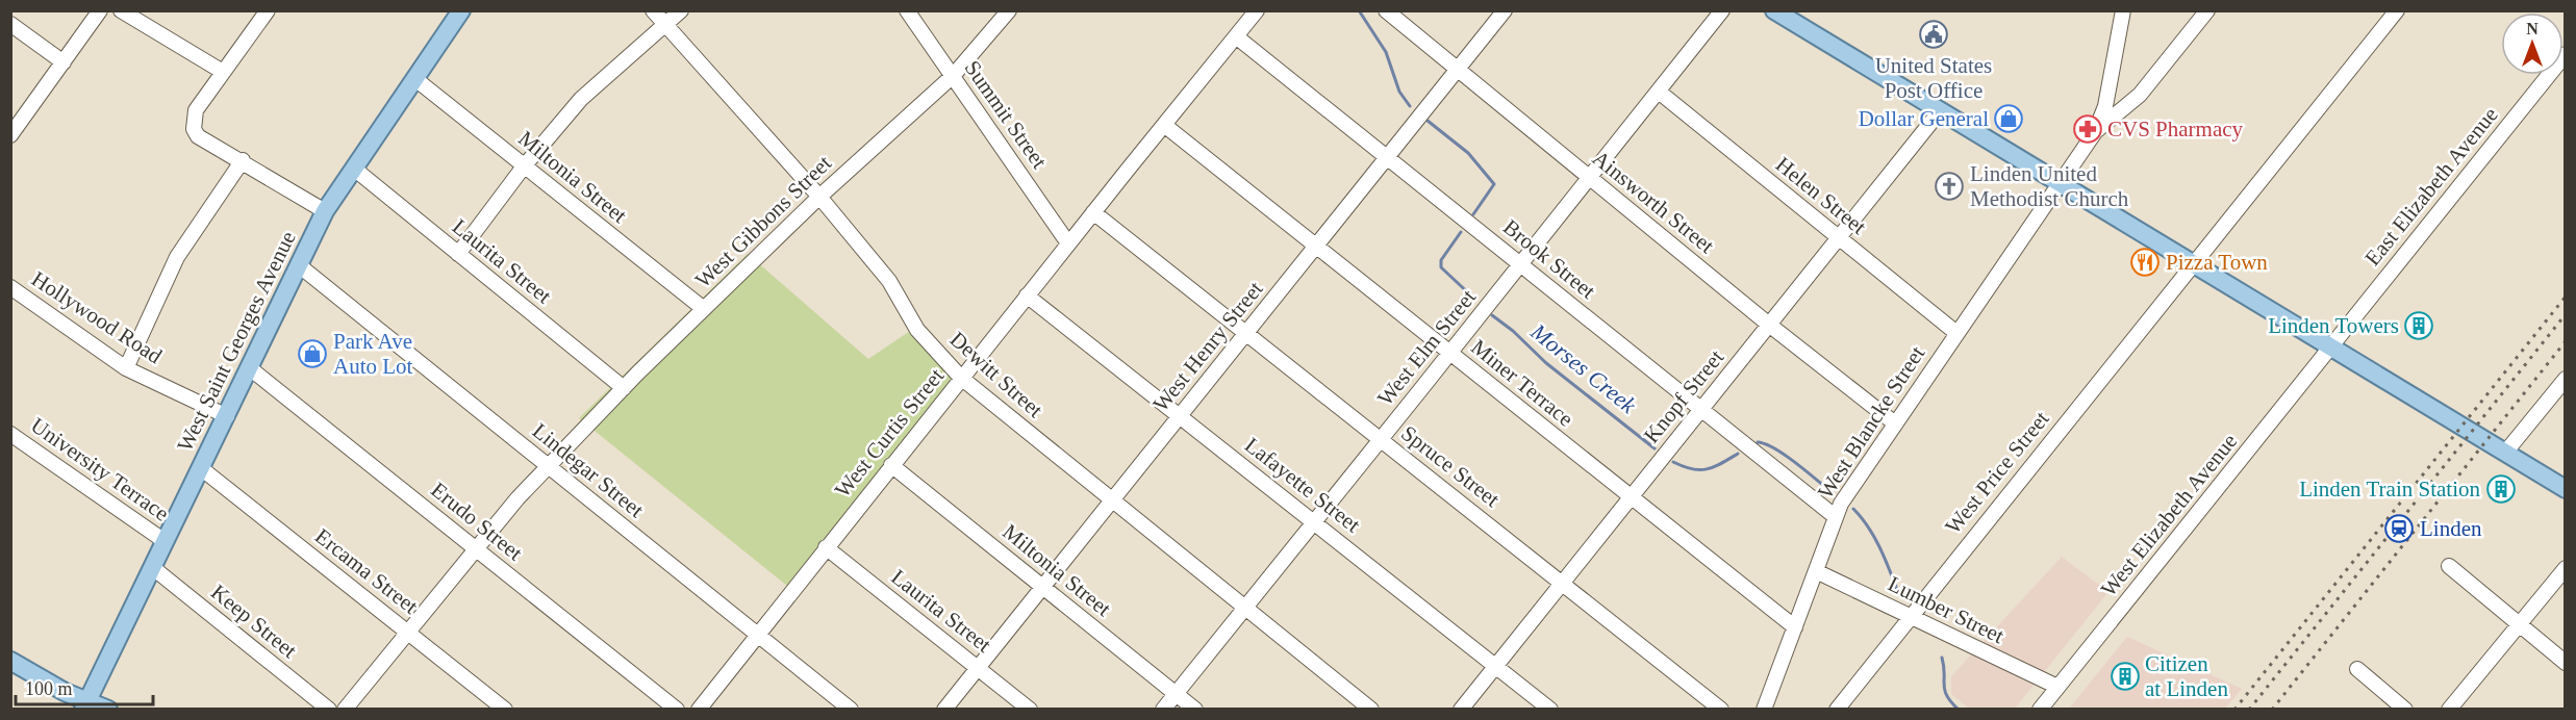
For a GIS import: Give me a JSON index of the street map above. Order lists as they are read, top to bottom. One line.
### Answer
{"streets":{"main road":["West Saint Georges Avenue"],"street":["Summit Street","Miltonia Street","East Elizabeth Avenue","Helen Street","Ainsworth Street","West Gibbons Street","Brook Street","Laurita Street","Hollywood Road","West Henry Street","West Elm Street","Dewitt Street","Miner Terrace","Knopf Street","West Blancke Street","West Curtis Street","Spruce Street","University Terrace","Lindegar Street","West Price Street","Lafayette Street","West Elizabeth Avenue","Erudo Street","Ercama Street","Lumber Street","Keep Street"]},"crossings":[["Summit Street","West Gibbons Street"],["Summit Street","West Curtis Street"],["Miltonia Street","West Gibbons Street"],["Miltonia Street","West Saint Georges Avenue"],["Miltonia Street","West Henry Street"],["Miltonia Street","West Elm Street"],["Miltonia Street","West Curtis Street"],["East Elizabeth Avenue","West Elizabeth Avenue"],["Helen Street","West Elm Street"],["Helen Street","Knopf Street"],["Helen Street","West Blancke Street"],["Ainsworth Street","West Henry Street"],["Ainsworth Street","West Elm Street"],["Ainsworth Street","Knopf Street"],["Ainsworth Street","West Blancke Street"],["West Gibbons Street","Laurita Street"],["West Gibbons Street","Dewitt Street"],["West Gibbons Street","Lindegar Street"],["West Gibbons Street","Erudo Street"],["West Gibbons Street","Ercama Street"],["Brook Street","West Henry Street"],["Brook Street","West Elm Street"],["Brook Street","Knopf Street"],["Brook Street","West Blancke Street"],["Brook Street","West Curtis Street"],["Laurita Street","West Saint Georges Avenue"],["Laurita Street","West Henry Street"],["Laurita Street","West Curtis Street"],["Hollywood Road","West Saint Georges Avenue"],["West Saint Georges Avenue","University Terrace"],["West Saint Georges Avenue","Lindegar Street"],["West Saint Georges Avenue","Erudo Street"],["West Saint Georges Avenue","Ercama Street"],["West Saint Georges Avenue","Keep Street"],["West Henry Street","Dewitt Street"],["West Henry Street","Miner Terrace"],["West Henry Street","Spruce Street"],["West Henry Street","Lafayette Street"],["West Elm Street","Dewitt Street"],["West Elm Street","Miner Terrace"],["West Elm Street","Spruce Street"],["West Elm Street","Lafayette Street"],["Dewitt Street","West Curtis Street"],["Miner Terrace","Knopf Street"],["Miner Terrace","West Blancke Street"],["Miner Terrace","West Curtis Street"],["Knopf Street","Spruce Street"],["Knopf Street","Lafayette Street"],["West Blancke Street","Lumber Street"],["West Curtis Street","Spruce Street"],["West Curtis Street","Lindegar Street"],["West Curtis Street","Lafayette Street"],["West Price Street","Lumber Street"],["West Elizabeth Avenue","Lumber Street"]],"water":["Morses Creek"],"places":{"public building":["United States Post Office"],"shop":["Dollar General","Park Ave Auto Lot"],"pharmacy":["CVS Pharmacy"],"church":["Linden United Methodist Church"],"restaurant":["Pizza Town"],"building":["Linden Towers","Linden Train Station","Citizen at Linden"],"station":["Linden"]},"scale_bar":"100 m","north":"top"}
